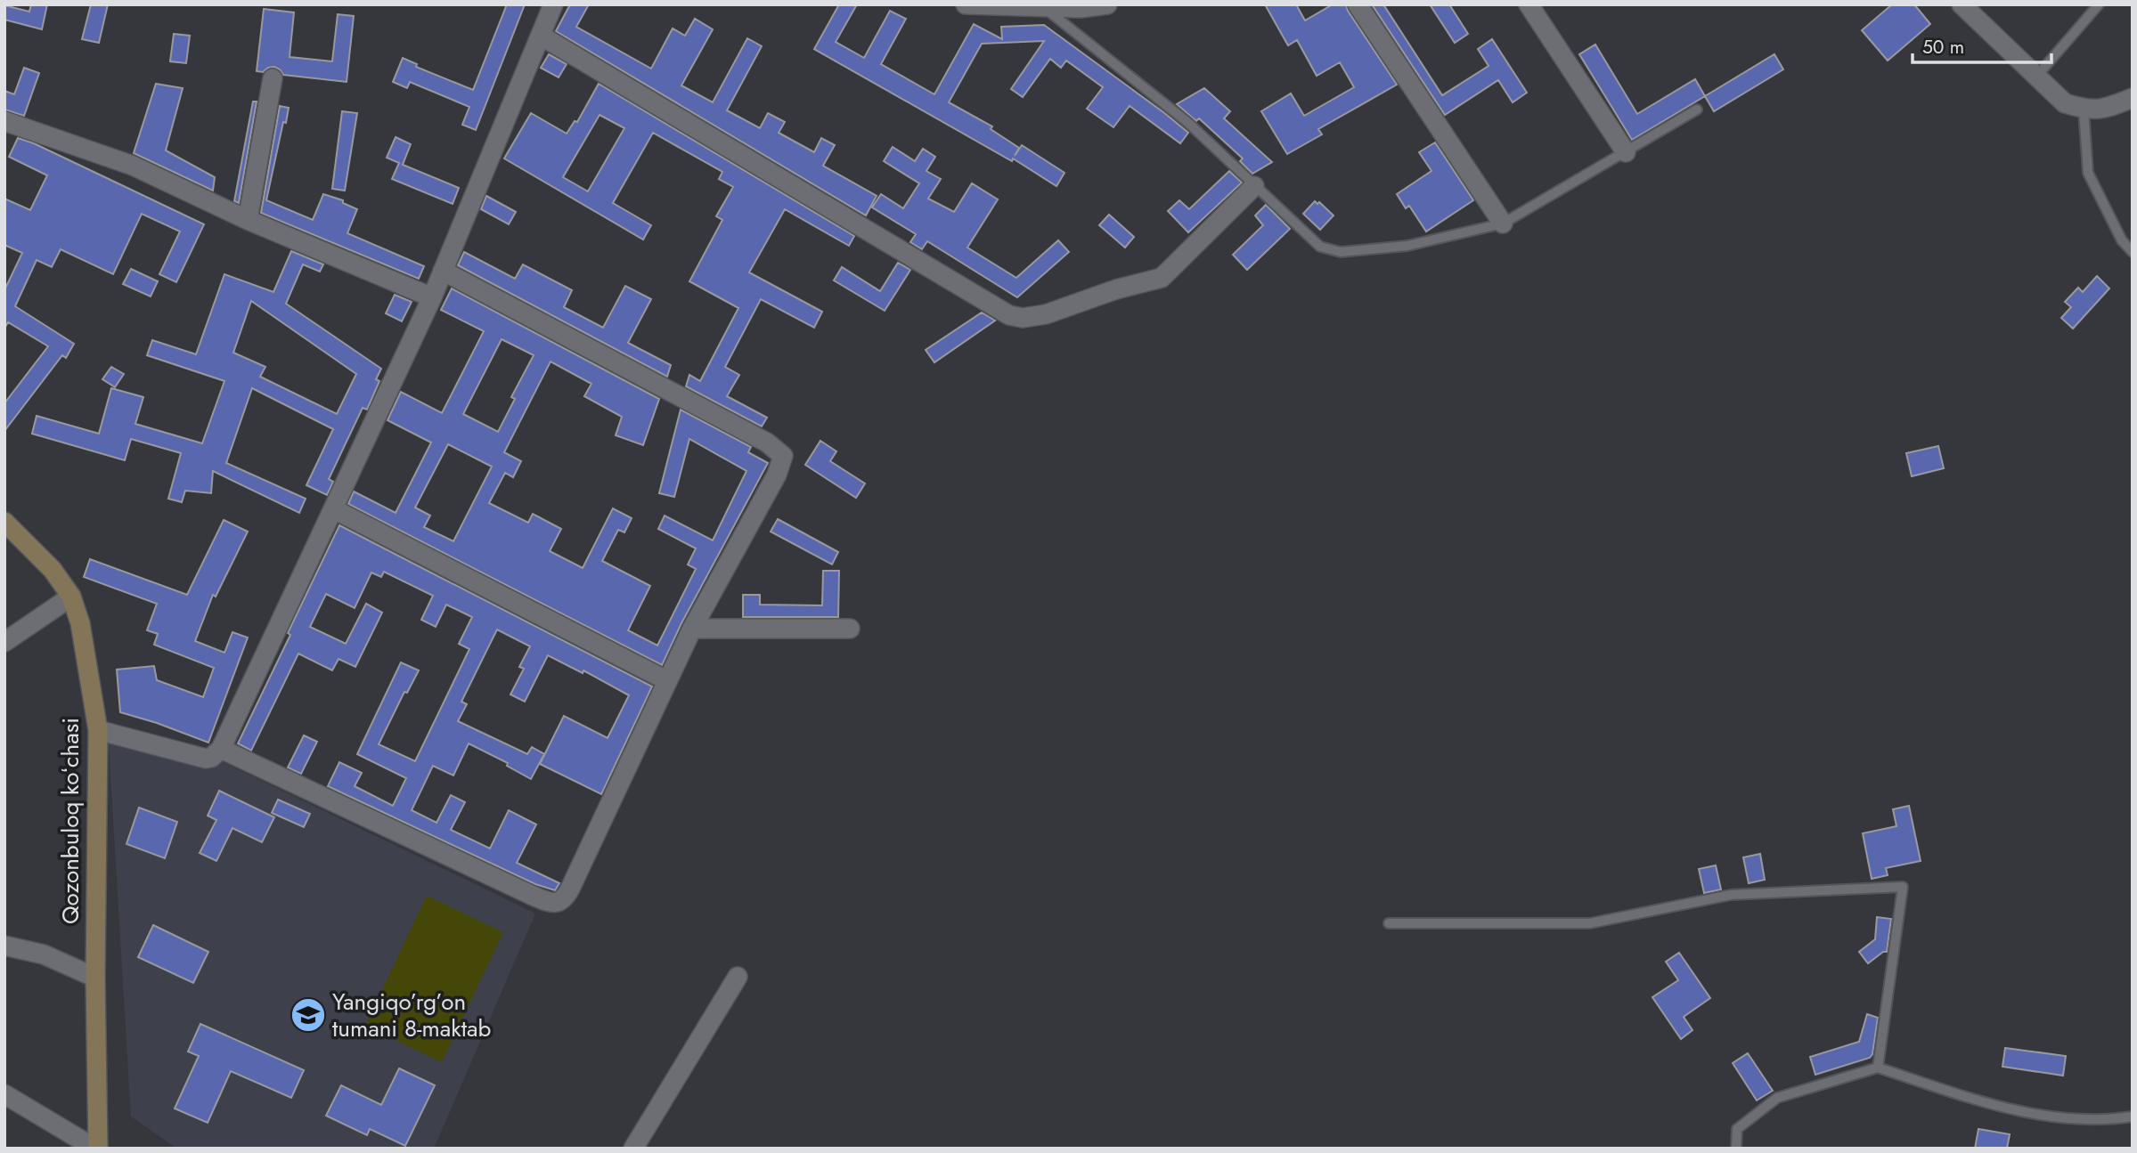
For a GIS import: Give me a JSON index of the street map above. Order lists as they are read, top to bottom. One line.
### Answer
{"streets":{"main road":["Qozonbuloq koʻchasi"]},"places":{"school or university":["Yangiqo’rg’on tumani 8-maktab"]},"scale_bar":"50 m"}
